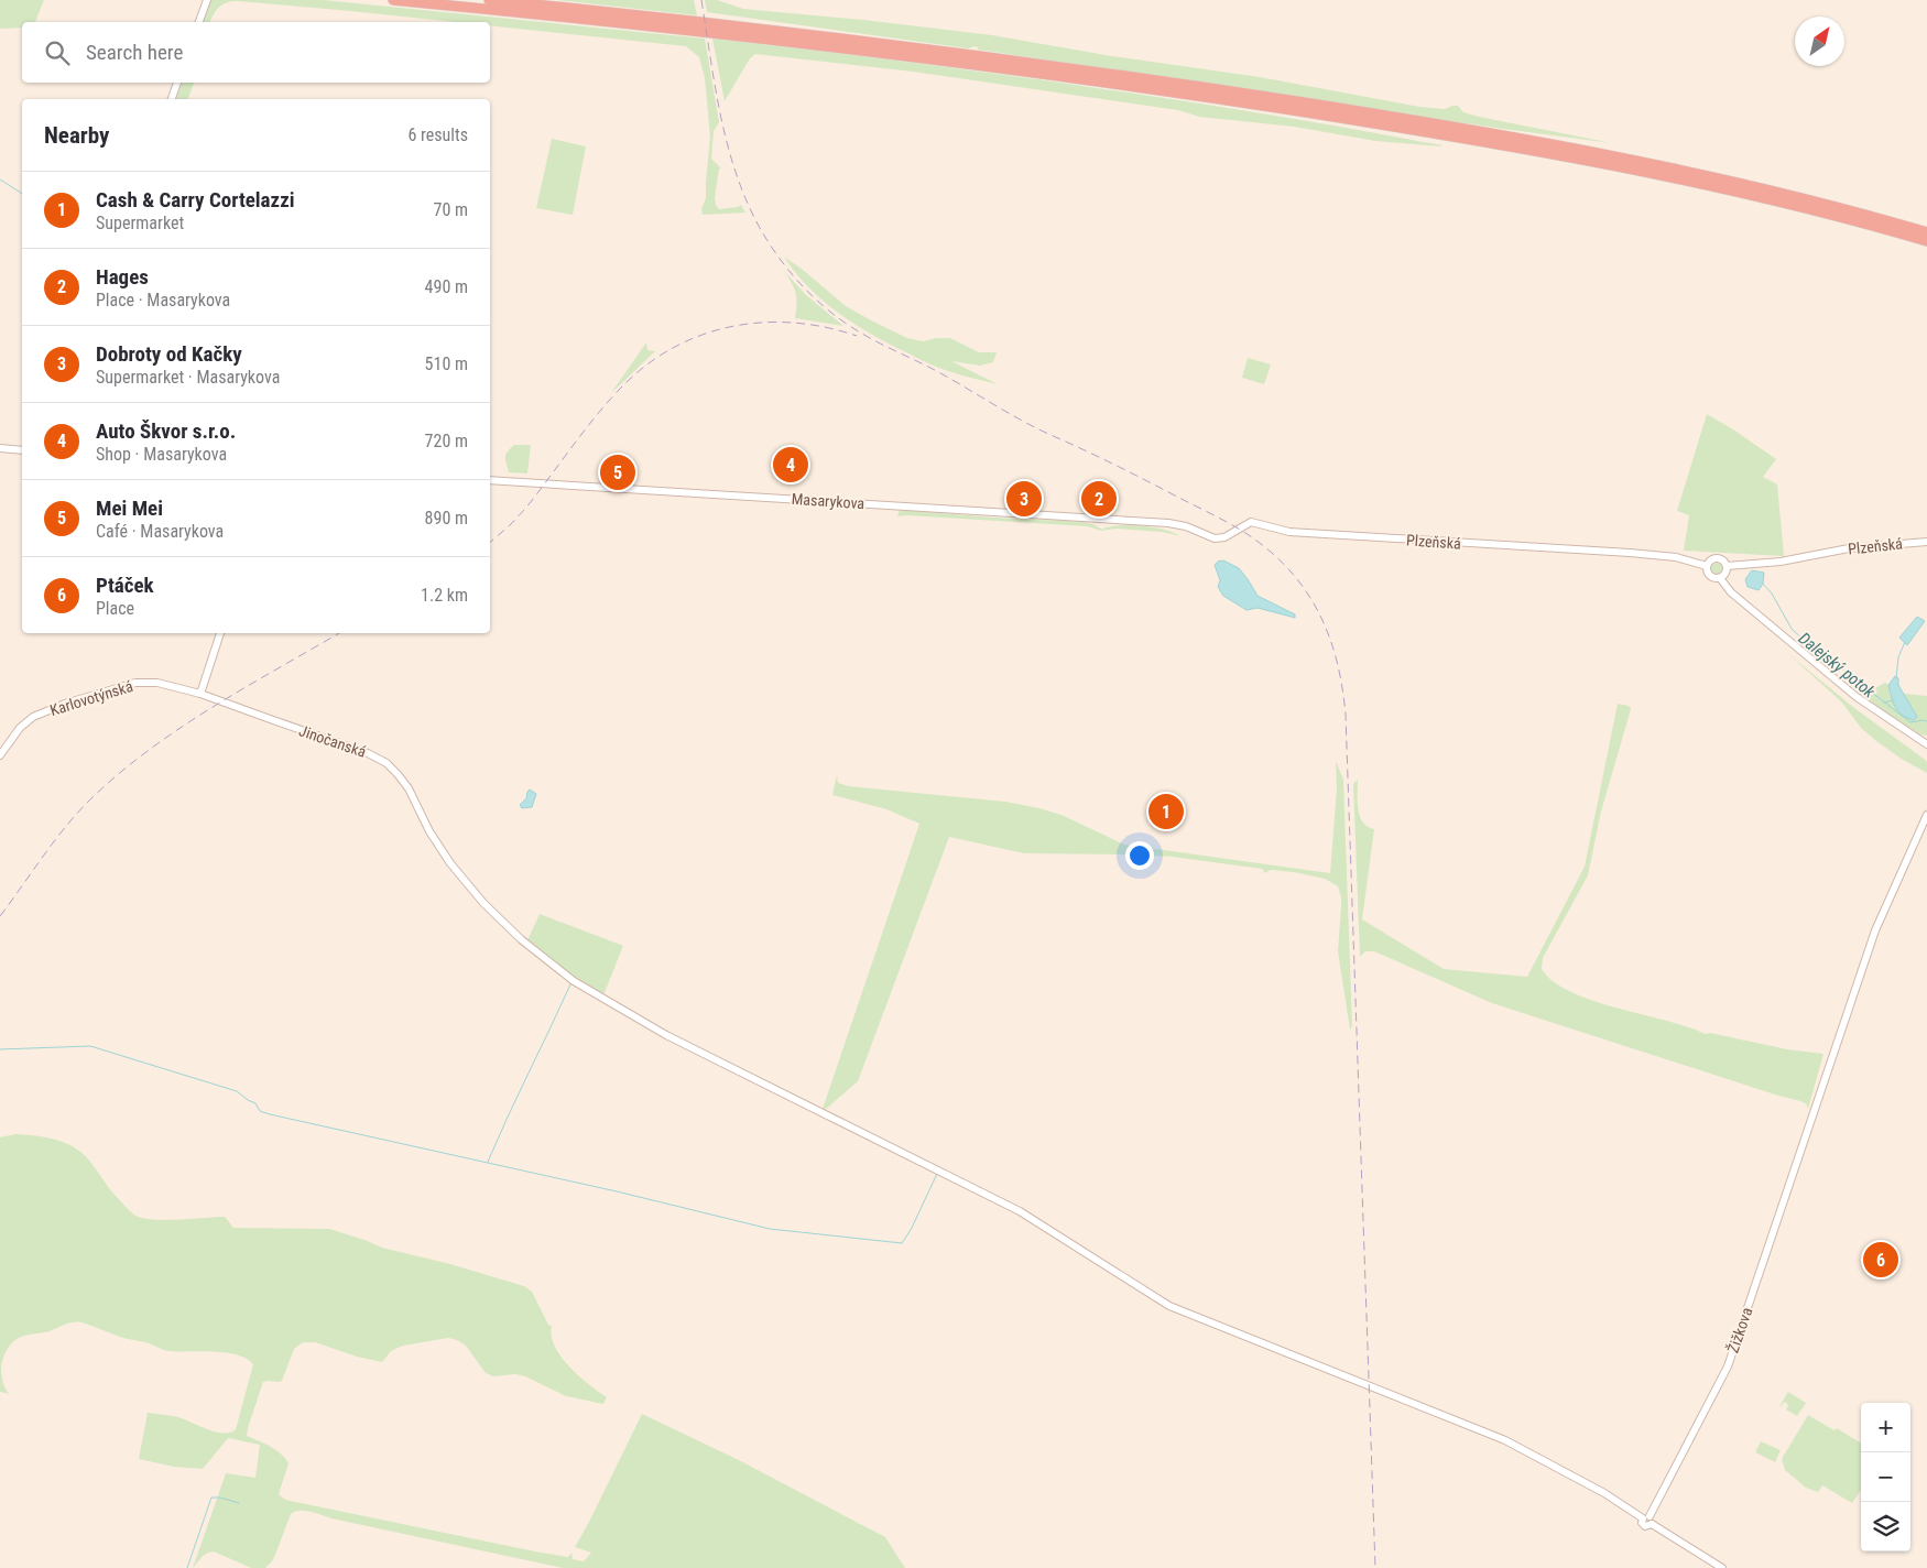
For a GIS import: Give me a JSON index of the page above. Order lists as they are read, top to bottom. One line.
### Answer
{"streets":{"street":["Masarykova","Plzeňská","Karlovotýnská","Jinočanská","Žižkova"]},"crossings":[["Masarykova","Plzeňská"],["Karlovotýnská","Jinočanská"],["Jinočanská","Žižkova"]],"water":["Dalejský potok"],"north":"top right","page":{"search":"Search here","heading":["Nearby","6 results"],"list":[{"mark":"1","name":"Cash & Carry Cortelazzi","note":"Supermarket","value":"70 m"},{"mark":"2","name":"Hages","note":"Place · Masarykova","value":"490 m"},{"mark":"3","name":"Dobroty od Kačky","note":"Supermarket · Masarykova","value":"510 m"},{"mark":"4","name":"Auto Škvor s.r.o.","note":"Shop · Masarykova","value":"720 m"},{"mark":"5","name":"Mei Mei","note":"Café · Masarykova","value":"890 m"},{"mark":"6","name":"Ptáček","note":"Place","value":"1.2 km"}],"pins":["4","5","2","3","1","6"],"map_buttons":["+","−"]}}
